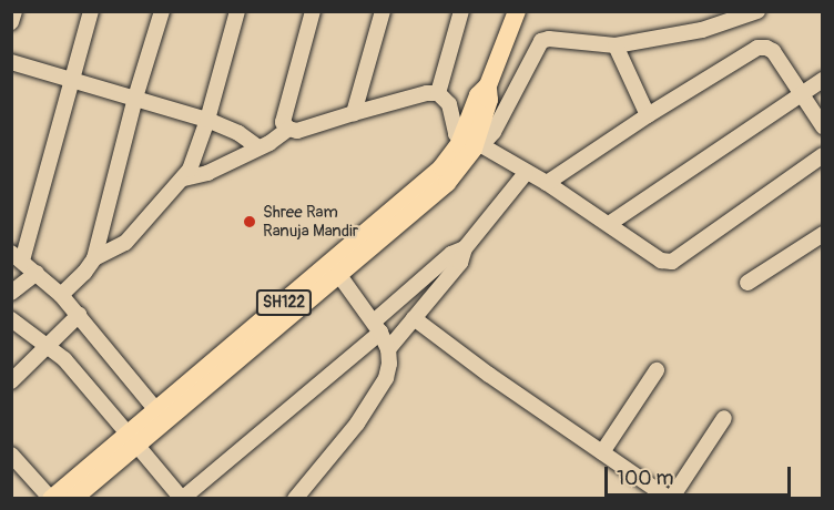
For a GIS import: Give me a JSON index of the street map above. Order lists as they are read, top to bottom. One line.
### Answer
{"streets":{"main road":["SH122"]},"places":["Shree Ram Ranuja Mandir"],"scale_bar":"100 m"}
